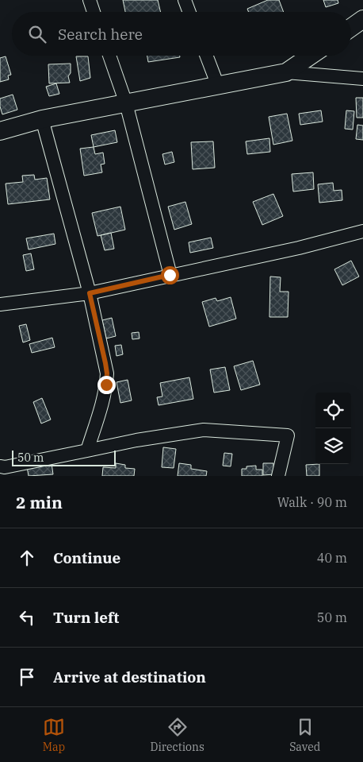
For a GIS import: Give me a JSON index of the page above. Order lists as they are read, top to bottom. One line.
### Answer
{"scale_bar":"50 m","page":{"search":"Search here","scale":"50 m","heading":["2 min","Walk · 90 m"],"list":[["Continue","40 m"],["Turn left","50 m"],"Arrive at destination"],"nav":["Map","Directions","Saved"]}}
